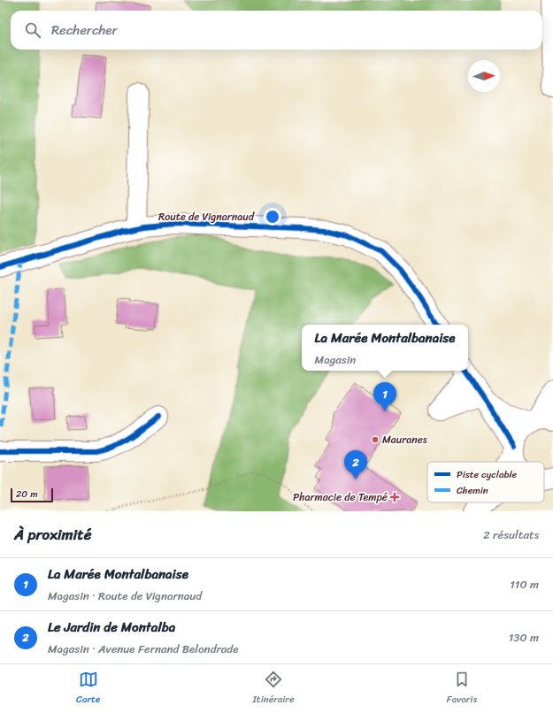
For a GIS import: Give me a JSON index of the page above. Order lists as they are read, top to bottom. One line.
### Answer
{"streets":{"street":["Route de Vignarnaud"]},"places":{"other":["Mauranes"],"health":["Pharmacie de Tempé"]},"legend":["Piste cyclable","Chemin"],"scale_bar":"20 m","north":"right","page":{"search":"Rechercher","popup":["La Marée Montalbanaise","Magasin"],"pins":["1","2"],"scale":"20 m","heading":["À proximité","2 résultats"],"list":[{"mark":"1","name":"La Marée Montalbanaise","note":"Magasin · Route de Vignarnaud","value":"110 m"},{"mark":"2","name":"Le Jardin de Montalba","note":"Magasin · Avenue Fernand Belondrade","value":"130 m"}],"nav":["Carte","Itinéraire","Favoris"]}}
